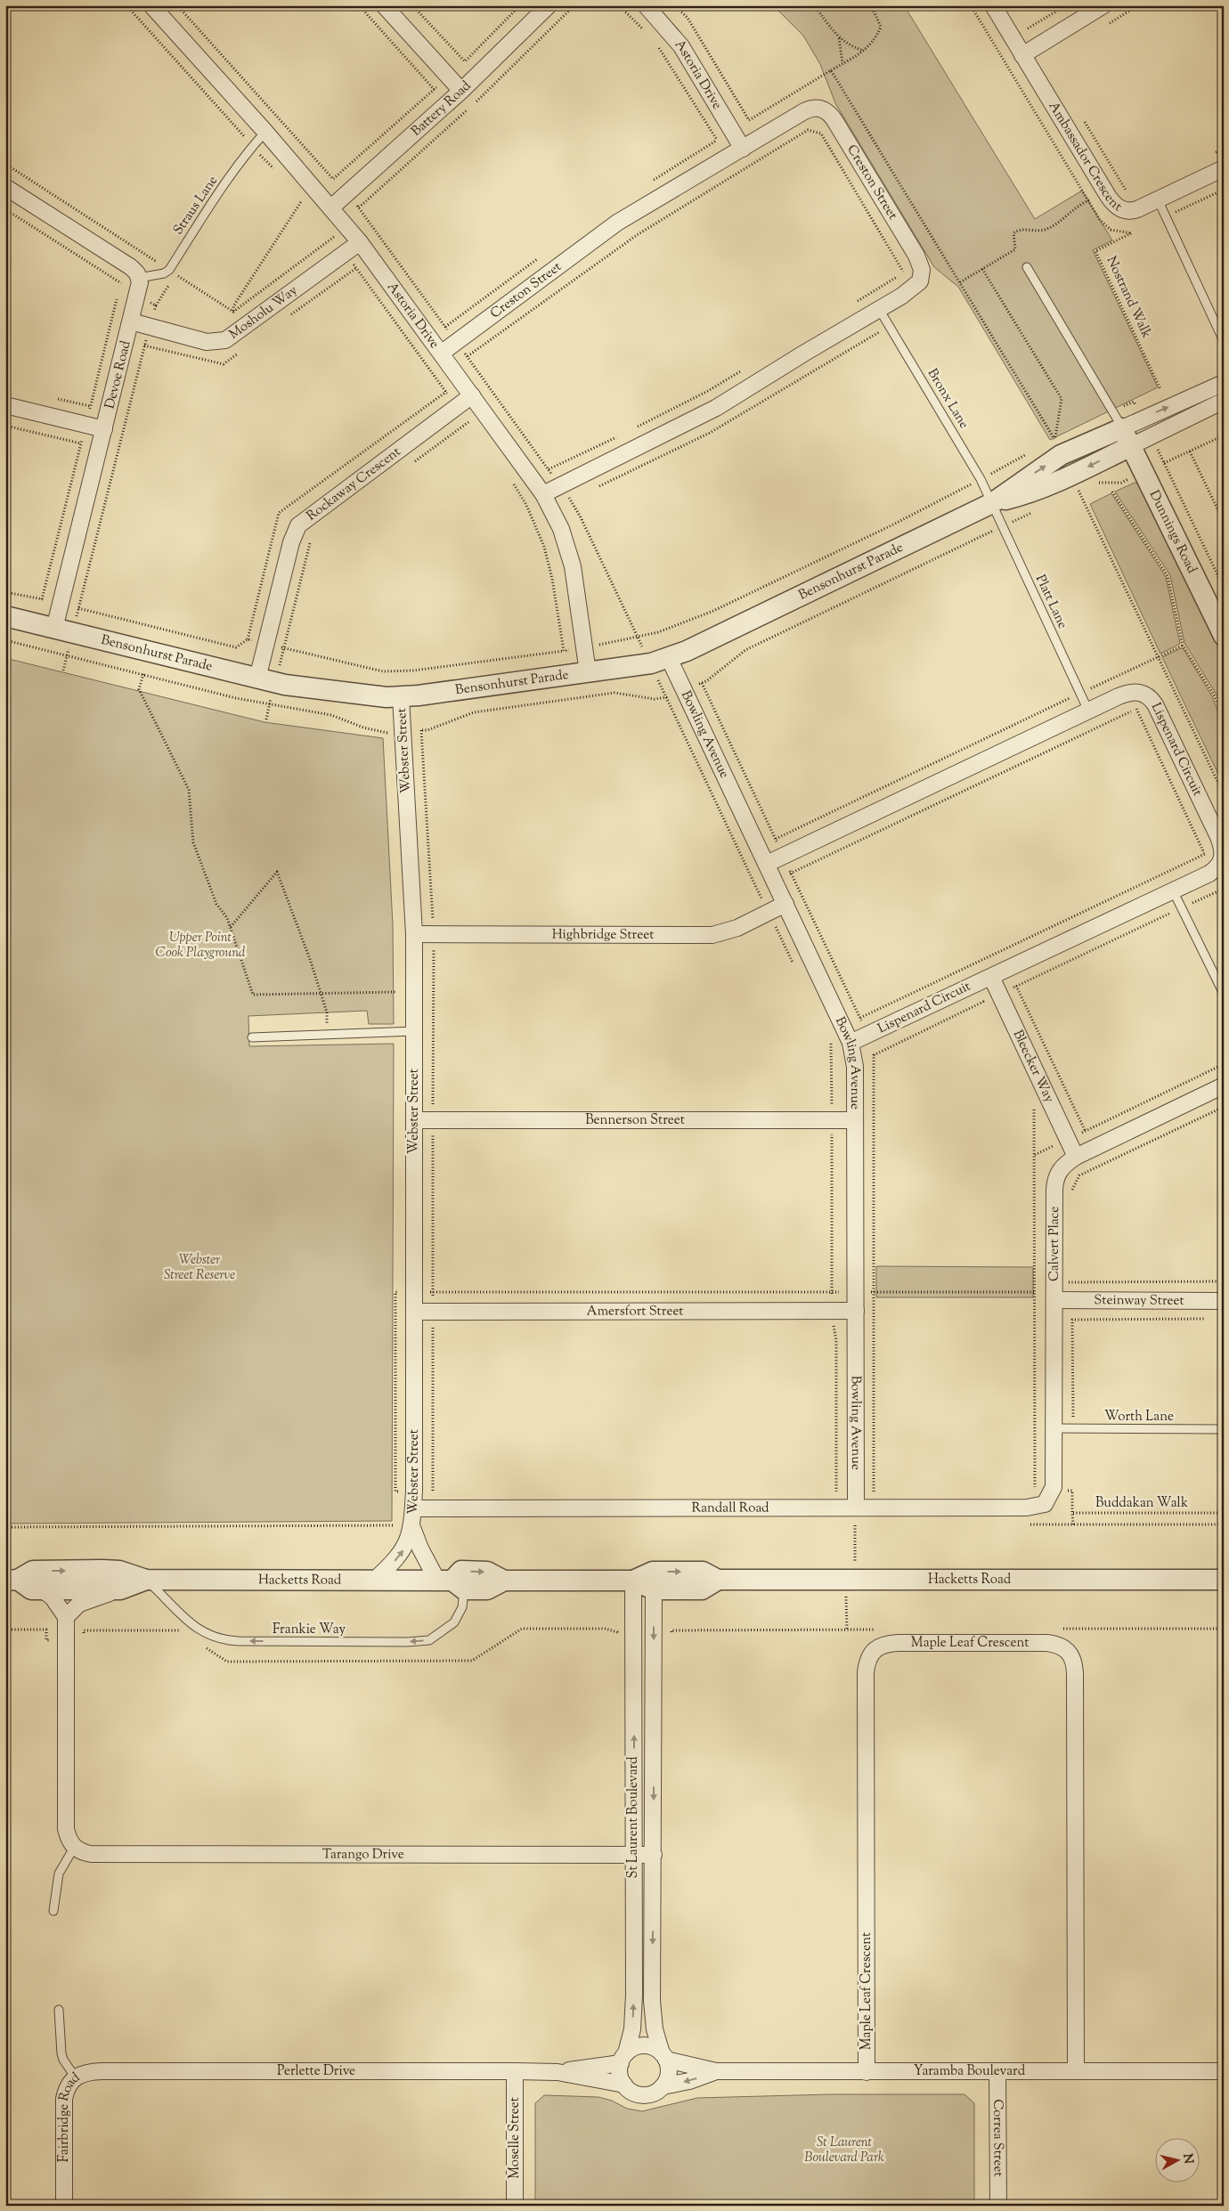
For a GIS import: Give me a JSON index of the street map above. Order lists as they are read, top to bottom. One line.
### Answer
{"streets":{"street":["Astoria Drive","Battery Road","Ambassador Crescent","Creston Street","Mosholu Way","Devoe Road","Rockaway Crescent","Dunnings Road","Bensonhurst Parade","Bowling Avenue","Lispenard Circuit","Webster Street","Highbridge Street","Bleecker Way","Bennerson Street","Calvert Place","Steinway Street","Amersfort Street","Randall Road","Hacketts Road","Maple Leaf Crescent","St Laurent Boulevard","Tarango Drive","Perlette Drive","Yaramba Boulevard","Fairbridge Road","Moselle Street","Correa Street"],"lane":["Straus Lane","Bronx Lane","Platt Lane","Worth Lane","Frankie Way"],"path":["Nostrand Walk","Buddakan Walk"]},"crossings":[["Astoria Drive","Battery Road"],["Astoria Drive","Creston Street"],["Astoria Drive","Straus Lane"],["Astoria Drive","Mosholu Way"],["Astoria Drive","Rockaway Crescent"],["Astoria Drive","Bensonhurst Parade"],["Mosholu Way","Devoe Road"],["Devoe Road","Bensonhurst Parade"],["Bronx Lane","Bensonhurst Parade"],["Bronx Lane","Platt Lane"],["Rockaway Crescent","Bensonhurst Parade"],["Dunnings Road","Bensonhurst Parade"],["Bensonhurst Parade","Platt Lane"],["Bensonhurst Parade","Bowling Avenue"],["Bensonhurst Parade","Webster Street"],["Platt Lane","Lispenard Circuit"],["Bowling Avenue","Lispenard Circuit"],["Bowling Avenue","Highbridge Street"],["Bowling Avenue","Bennerson Street"],["Bowling Avenue","Amersfort Street"],["Bowling Avenue","Randall Road"],["Lispenard Circuit","Bleecker Way"],["Webster Street","Highbridge Street"],["Webster Street","Bennerson Street"],["Webster Street","Amersfort Street"],["Webster Street","Randall Road"],["Webster Street","Hacketts Road"],["Webster Street","Frankie Way"],["Bleecker Way","Calvert Place"],["Calvert Place","Steinway Street"],["Calvert Place","Worth Lane"],["Calvert Place","Randall Road"],["Hacketts Road","Frankie Way"],["Hacketts Road","St Laurent Boulevard"],["Maple Leaf Crescent","Yaramba Boulevard"],["St Laurent Boulevard","Tarango Drive"],["St Laurent Boulevard","Perlette Drive"],["St Laurent Boulevard","Yaramba Boulevard"],["Perlette Drive","Yaramba Boulevard"],["Perlette Drive","Fairbridge Road"],["Perlette Drive","Moselle Street"],["Yaramba Boulevard","Correa Street"]],"one_way":["Frankie Way"],"parks":["Upper Point Cook Playground","Webster Street Reserve","St Laurent Boulevard Park"],"north":"right"}
